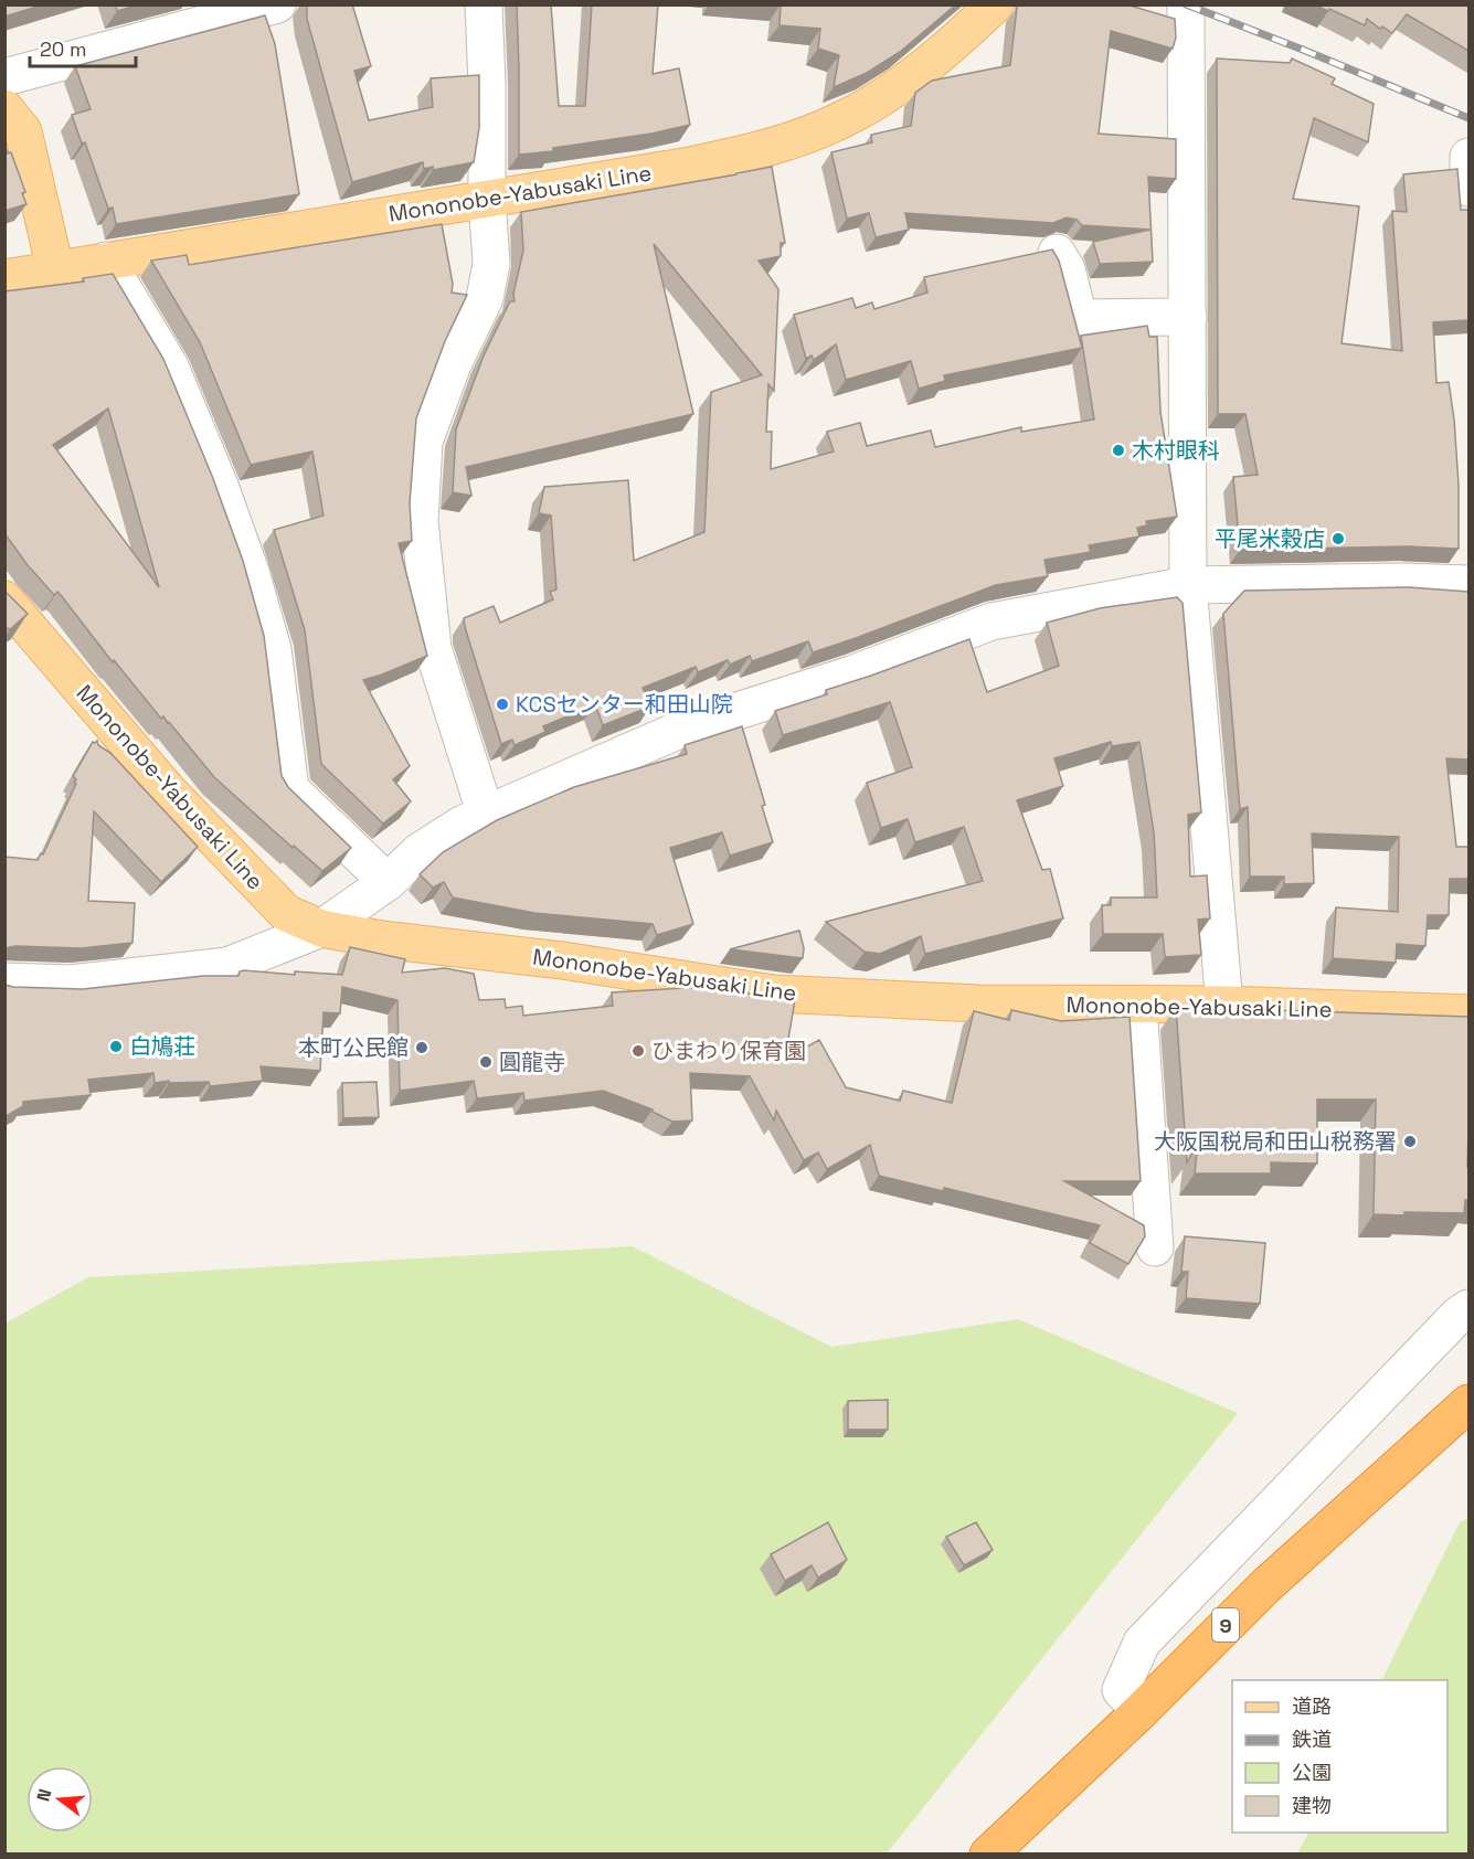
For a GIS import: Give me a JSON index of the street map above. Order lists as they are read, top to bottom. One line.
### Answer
{"streets":{"highway":["9"],"main road":["Mononobe-Yabusaki Line"]},"places":["木村眼科","平尾米穀店","KCSセンター和田山院","白鳩荘","本町公民館","ひまわり保育園","圓龍寺","大阪国税局和田山税務署"],"legend":["道路","鉄道","公園","建物"],"scale_bar":"20 m","north":"left"}
